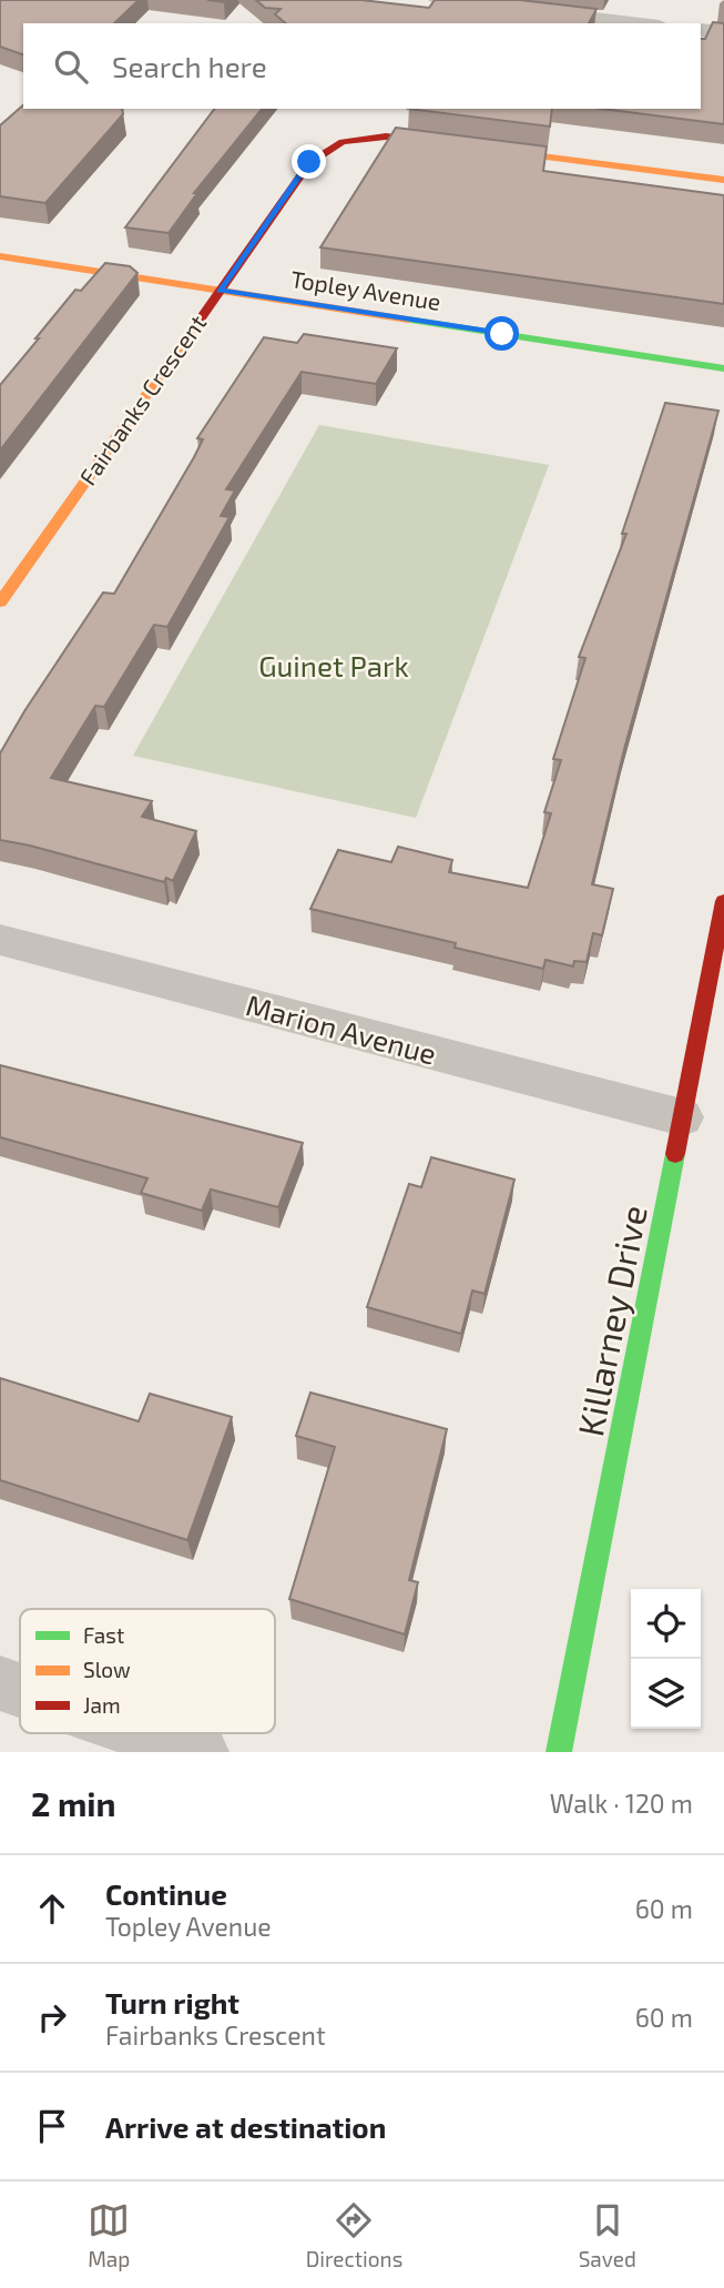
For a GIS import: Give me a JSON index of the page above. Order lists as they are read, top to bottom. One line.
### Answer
{"streets":{"street":["Topley Avenue","Fairbanks Crescent","Marion Avenue","Killarney Drive"]},"crossings":[["Topley Avenue","Fairbanks Crescent"],["Marion Avenue","Killarney Drive"]],"parks":["Guinet Park"],"legend":["Fast","Slow","Jam"],"page":{"search":"Search here","heading":["2 min","Walk · 120 m"],"list":[["Continue","Topley Avenue","60 m"],["Turn right","Fairbanks Crescent","60 m"],"Arrive at destination"],"nav":["Map","Directions","Saved"]}}
